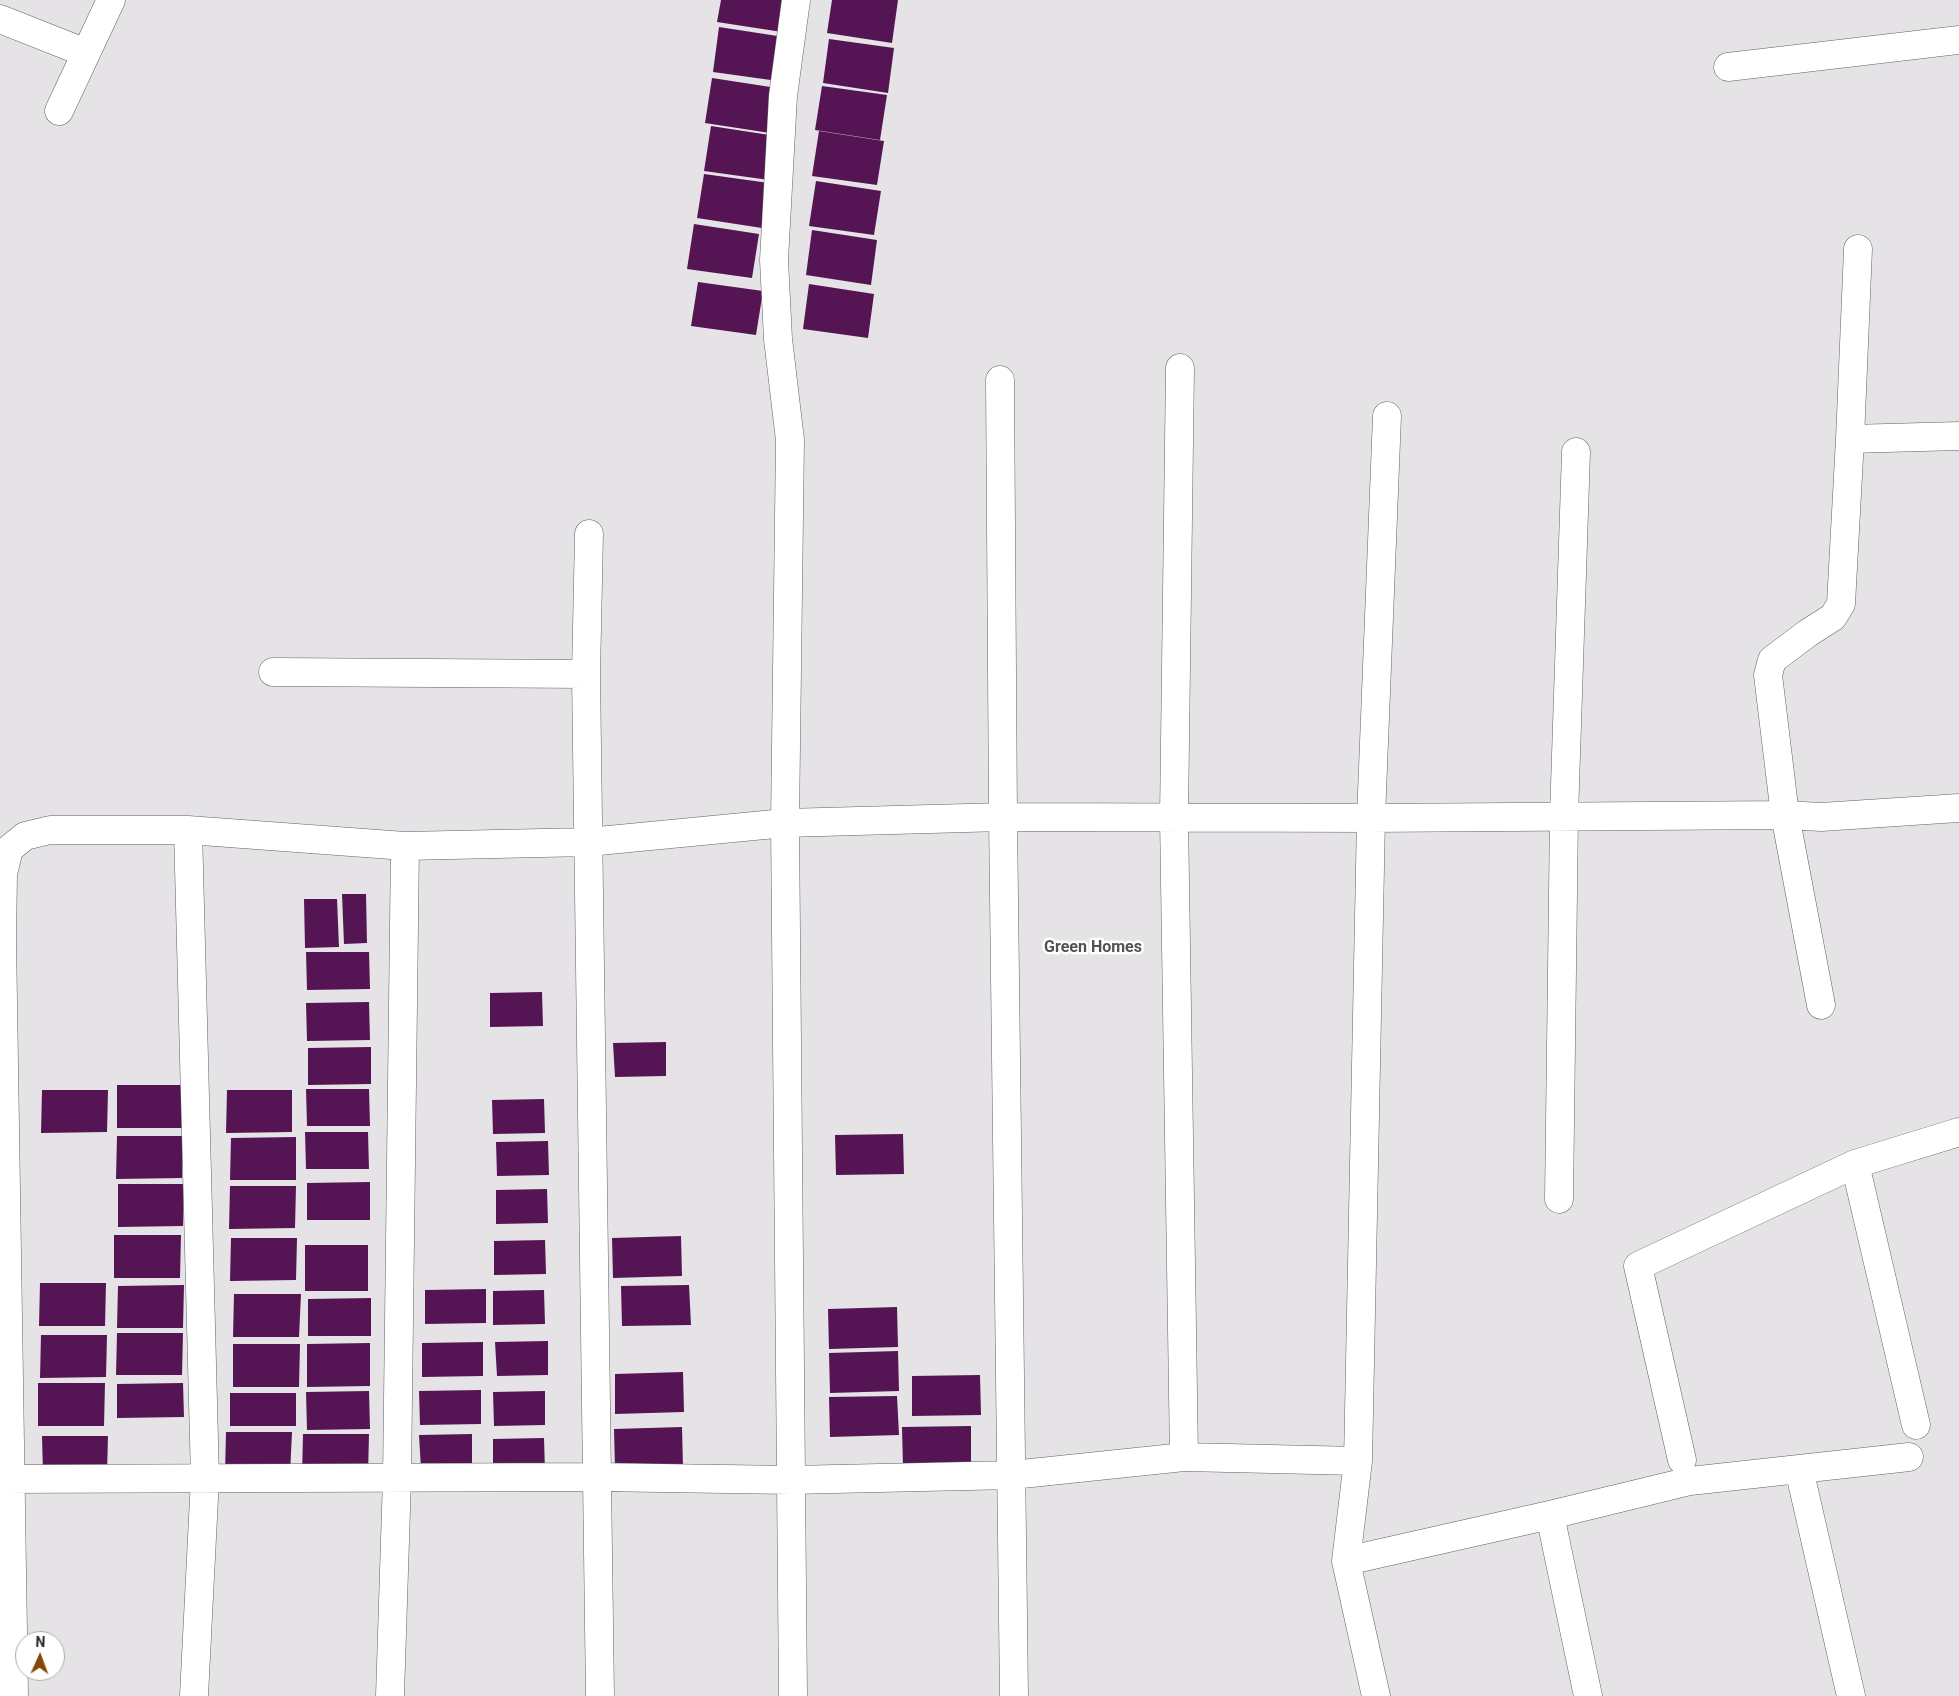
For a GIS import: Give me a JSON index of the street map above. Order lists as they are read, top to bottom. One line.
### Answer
{"districts":["Green Homes"],"north":"top"}
